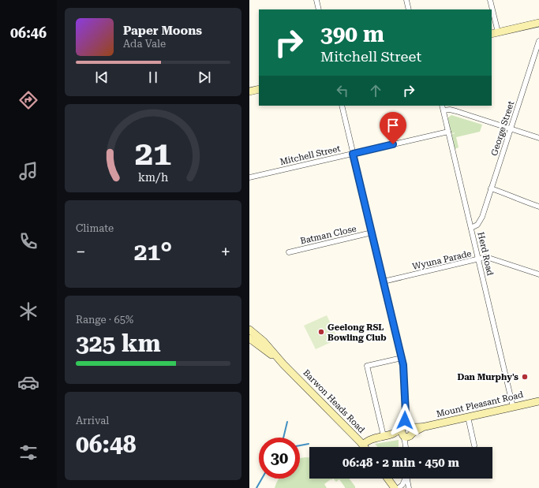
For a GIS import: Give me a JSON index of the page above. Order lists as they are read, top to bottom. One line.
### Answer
{"streets":{"street":["George Street","Mitchell Street","Batman Close","Herd Road","Wyuna Parade","Barwon Heads Road","Mount Pleasant Road"]},"crossings":[["George Street","Herd Road"],["Mitchell Street","Herd Road"],["Herd Road","Wyuna Parade"],["Herd Road","Mount Pleasant Road"],["Barwon Heads Road","Mount Pleasant Road"]],"places":["Geelong RSL Bowling Club","Dan Murphy's"],"page":{"tabs":"06:46","turn":["390 m","Mitchell Street"],"song":["Paper Moons","Ada Vale"],"tile":["Climate",["Range · 65%","325 km"],["Arrival","06:48"]],"heat":["−","21°","+"],"limit":"30","trip":"06:48 · 2 min · 450 m","gauge":["21","km/h"]}}
